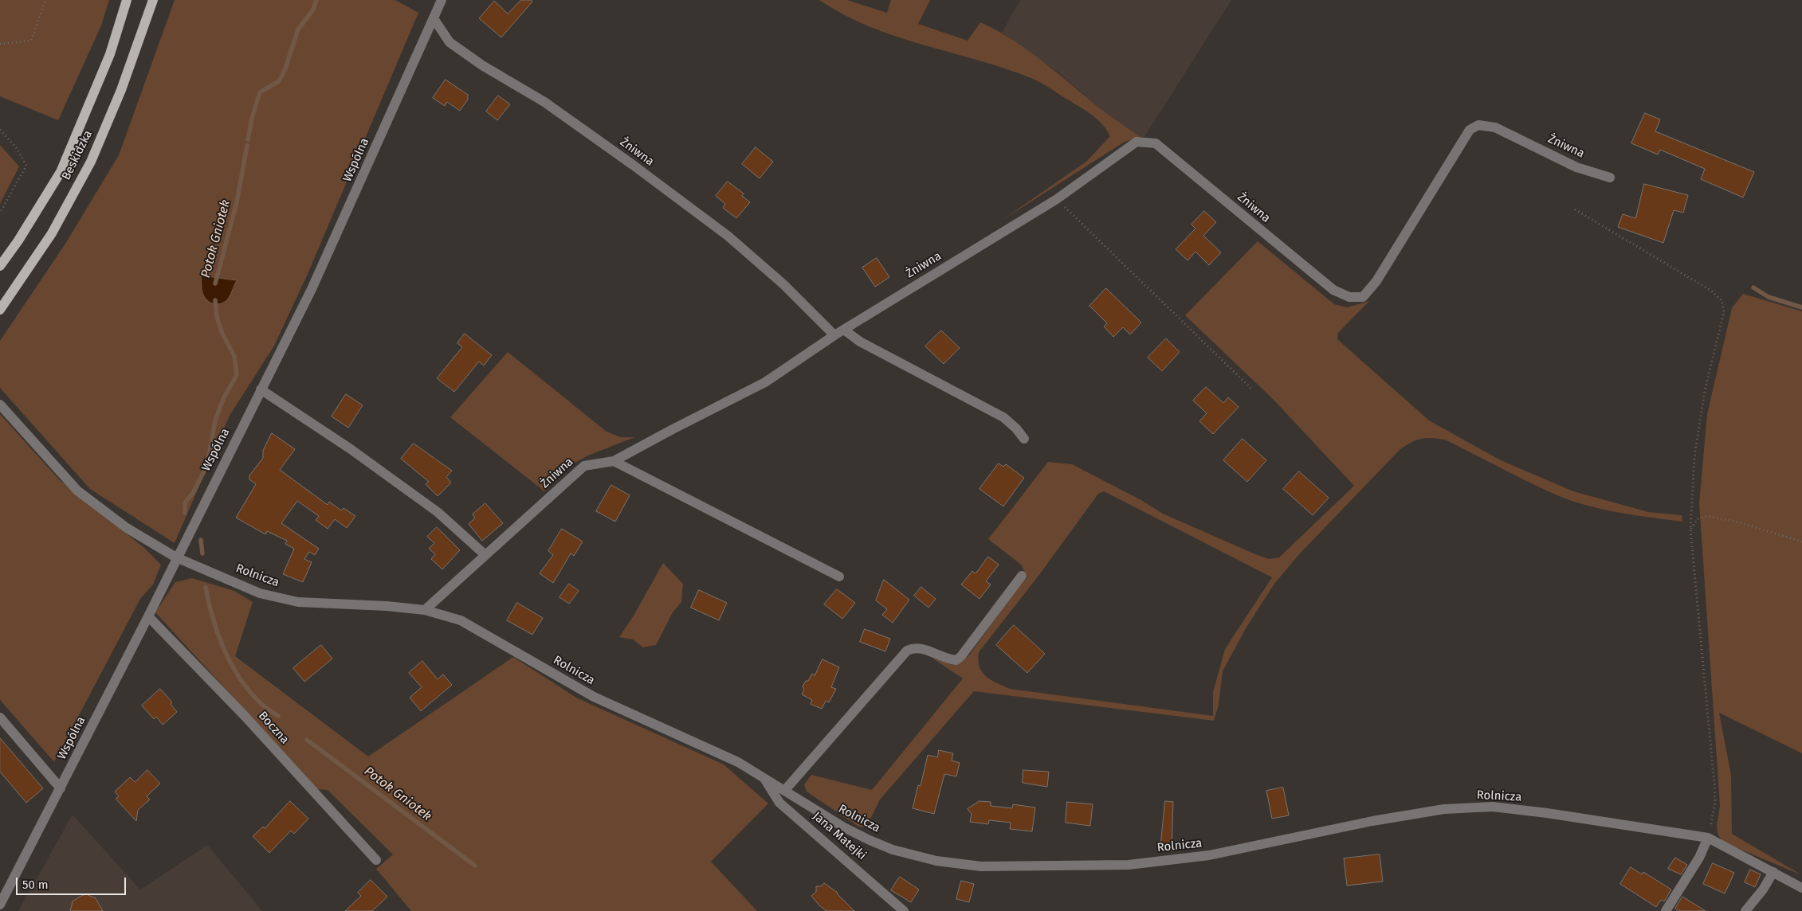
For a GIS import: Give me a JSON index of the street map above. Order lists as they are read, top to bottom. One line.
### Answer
{"streets":{"main road":["Beskidzka"],"street":["Żniwna","Wspólna","Rolnicza","Boczna","Jana Matejki"]},"crossings":[["Żniwna","Wspólna"],["Żniwna","Rolnicza"],["Wspólna","Rolnicza"],["Wspólna","Boczna"],["Rolnicza","Jana Matejki"]],"water":["Potok Gniotek"],"scale_bar":"50 m"}
